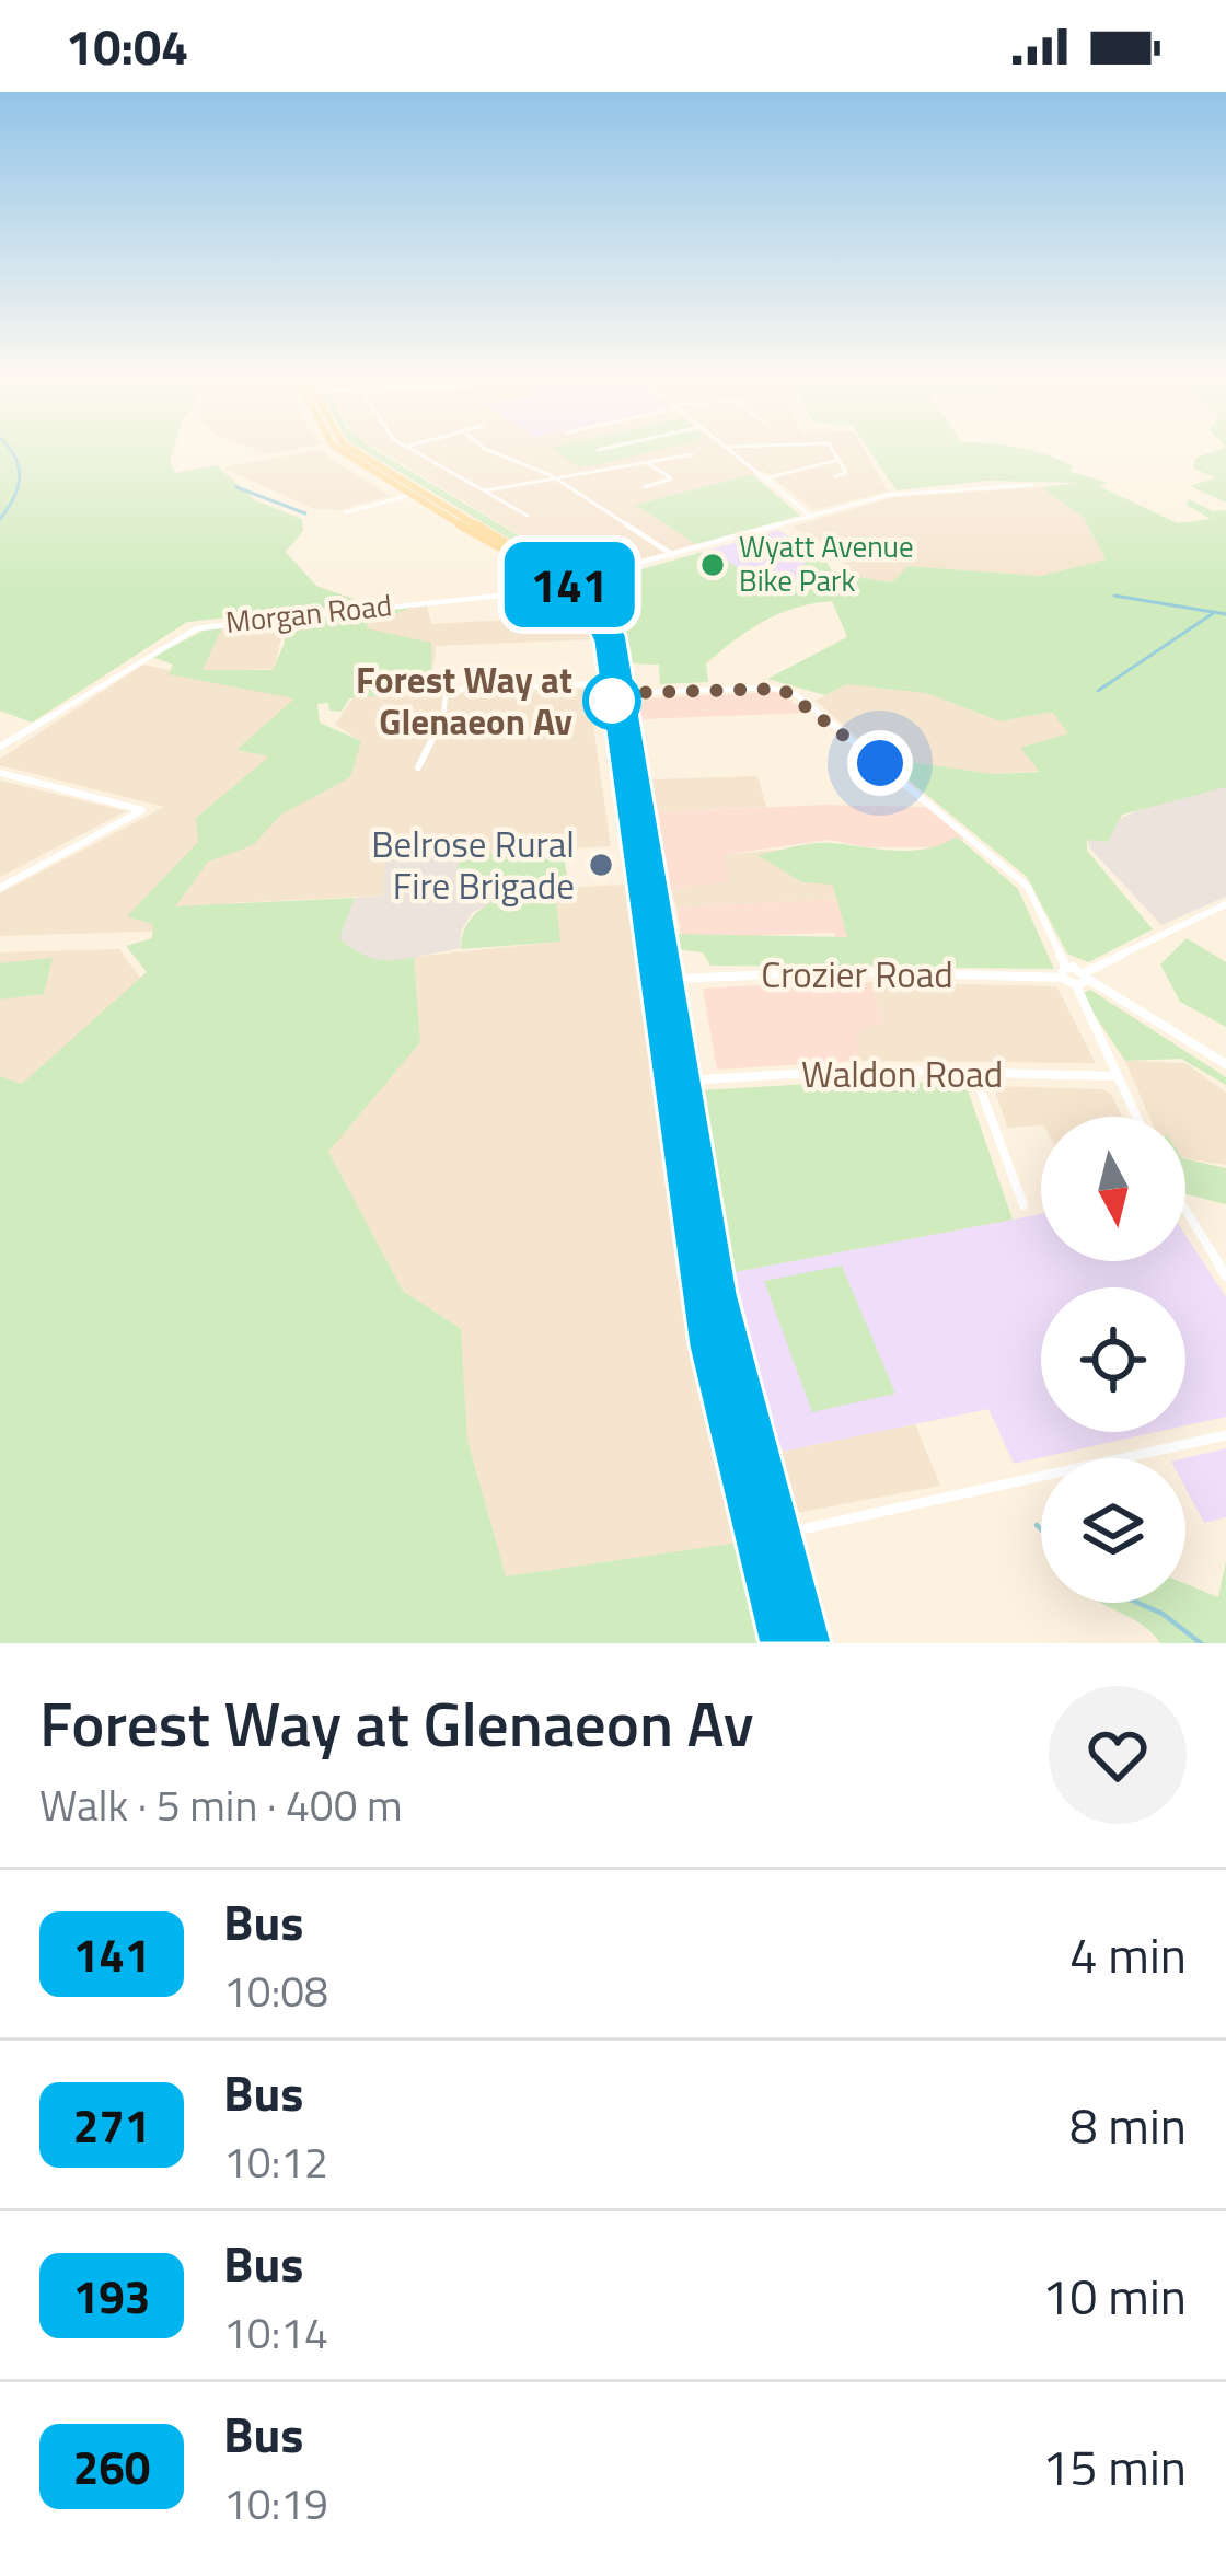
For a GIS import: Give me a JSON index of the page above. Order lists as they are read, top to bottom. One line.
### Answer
{"streets":{"street":["Morgan Road","Crozier Road","Waldon Road"]},"places":["Wyatt Avenue Bike Park","Forest Way at Glenaeon Av","Belrose Rural Fire Brigade"],"lines":["bus line 141"],"north":"bottom","page":{"status":"10:04","on_map":"141","heading":["Forest Way at Glenaeon Av","Walk · 5 min · 400 m"],"list":[{"mark":"141","name":"Bus","note":"10:08","value":"4 min"},{"mark":"271","name":"Bus","note":"10:12","value":"8 min"},{"mark":"193","name":"Bus","note":"10:14","value":"10 min"},{"mark":"260","name":"Bus","note":"10:19","value":"15 min"}]}}
